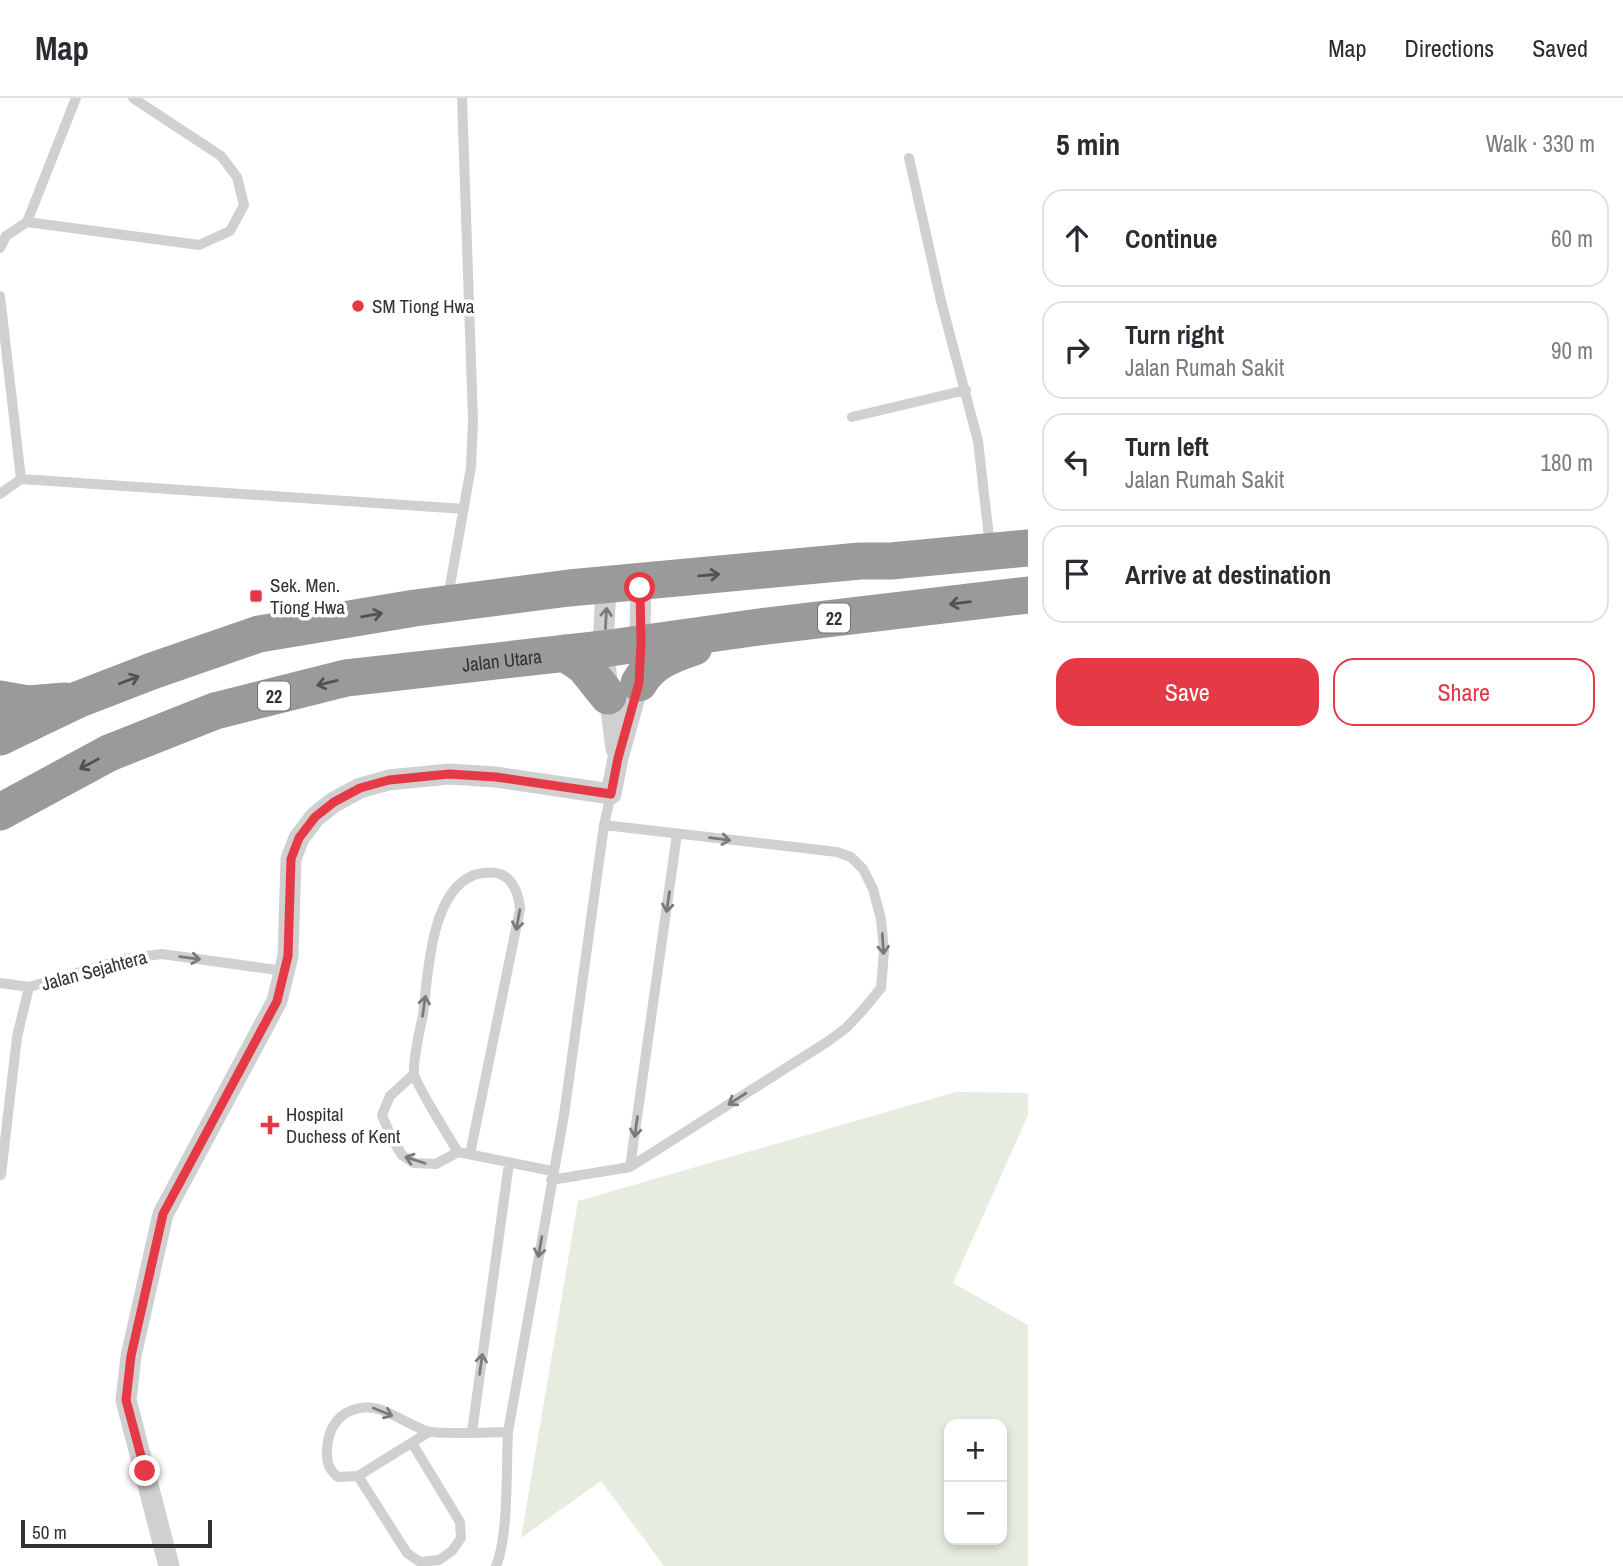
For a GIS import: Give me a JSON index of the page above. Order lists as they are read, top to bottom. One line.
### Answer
{"streets":{"highway":["22","Jalan Utara"],"lane":["Jalan Sejahtera"]},"one_way":["Jalan Sejahtera"],"places":{"other":["SM Tiong Hwa"],"transit":["Sek. Men. Tiong Hwa"],"health":["Hospital Duchess of Kent"]},"scale_bar":"50 m","page":{"header":"Map","nav":["Map","Directions","Saved"],"heading":["5 min","Walk · 330 m"],"list":[["Continue","60 m"],["Turn right","Jalan Rumah Sakit","90 m"],["Turn left","Jalan Rumah Sakit","180 m"],"Arrive at destination"],"buttons":["Save","Share"],"map_buttons":["+","−"],"scale":"50 m"}}
